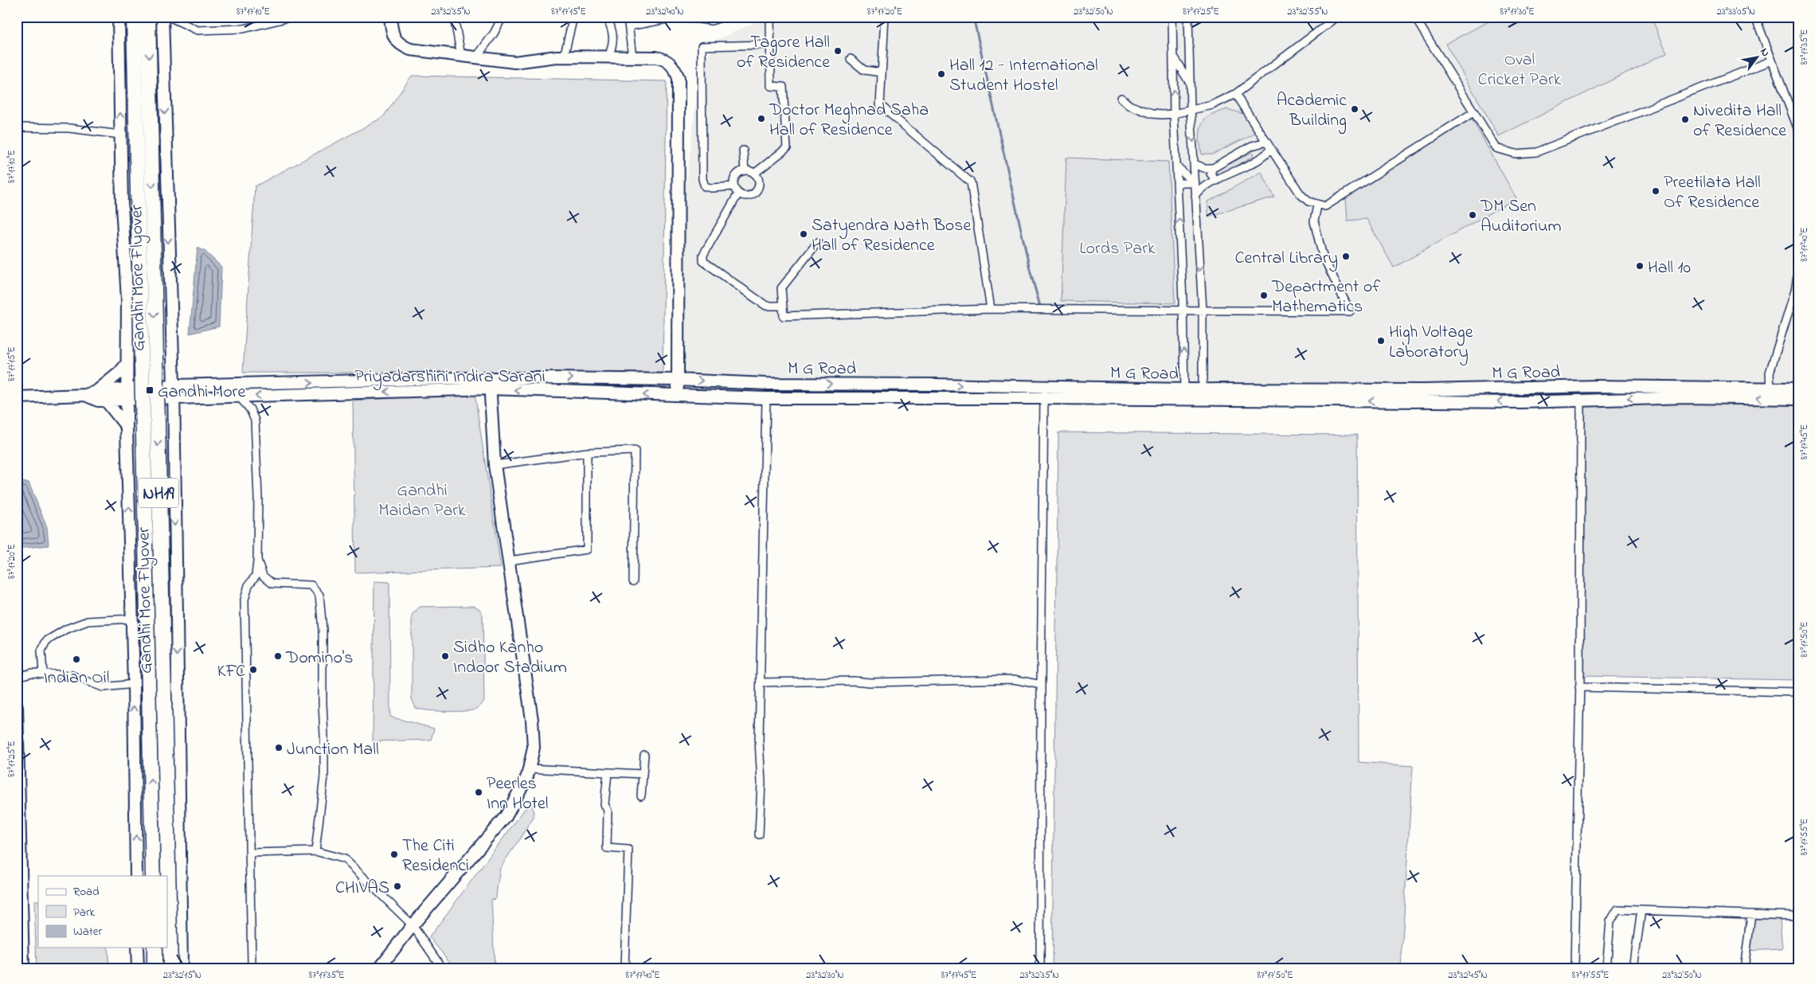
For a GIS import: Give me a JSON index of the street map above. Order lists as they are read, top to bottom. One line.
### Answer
{"streets":{"highway":["Gandhi More Flyover","NH19"],"street":["M G Road","Priyadarshini Indira Sarani"]},"crossings":[["M G Road","Priyadarshini Indira Sarani"]],"parks":["Oval Cricket Park","Lords Park","Gandhi Maidan Park"],"places":{"other":["Tagore Hall of Residence","Hall 12 - International Student Hostel","Academic Building","Doctor Meghnad Saha Hall of Residence","Nivedita Hall of Residence","Preetilata Hall Of Residence","DM Sen Auditorium","Satyendra Nath Bose Hall of Residence","Central Library","Hall 10","Department of Mathematics","High Voltage Laboratory","Domino's","Sidho Kanho Indoor Stadium","Indian Oil","KFC","Junction Mall","Peerles Inn Hotel","The Citi Residenci","CHIVAS"],"transit":["Gandhi More"]},"legend":["Road","Park","Water"],"north":"top right","coordinates":["87°17'10\"E","23°32'35\"N","87°17'15\"E","23°32'40\"N","87°17'20\"E","23°32'50\"N","87°17'25\"E","23°32'55\"N","87°17'30\"E","23°33'05\"N","87°17'35\"E","87°17'40\"E","87°17'45\"E","87°17'50\"E","87°17'55\"E","23°32'15\"N","23°32'30\"N","23°32'45\"N"]}
